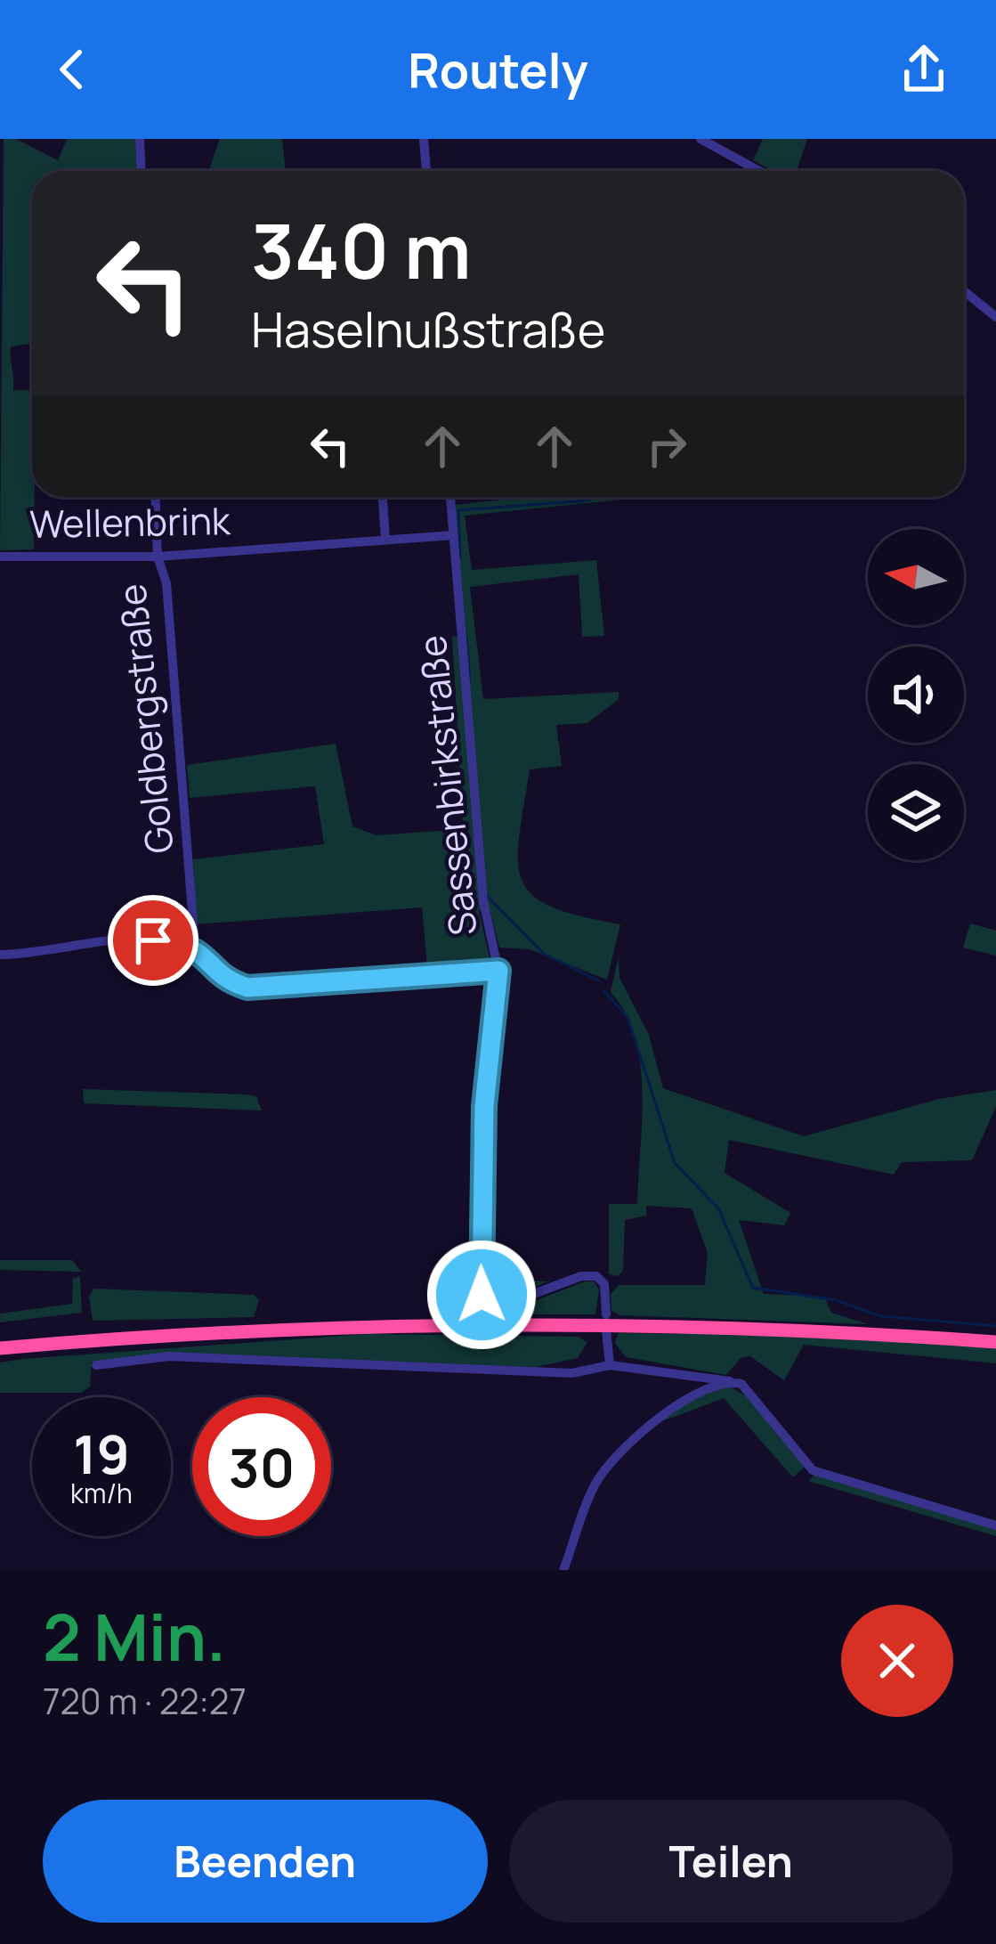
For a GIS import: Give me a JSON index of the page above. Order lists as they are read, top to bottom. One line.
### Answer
{"streets":{"street":["Wellenbrink","Goldbergstraße","Sassenbirkstraße"]},"crossings":[["Wellenbrink","Goldbergstraße"],["Wellenbrink","Sassenbirkstraße"]],"north":"left","page":{"header":"Routely","turn":["340 m","Haselnußstraße"],"speed":"19 km/h","limit":"30","heading":["2 Min.","720 m · 22:27"],"buttons":["Beenden","Teilen"]}}
